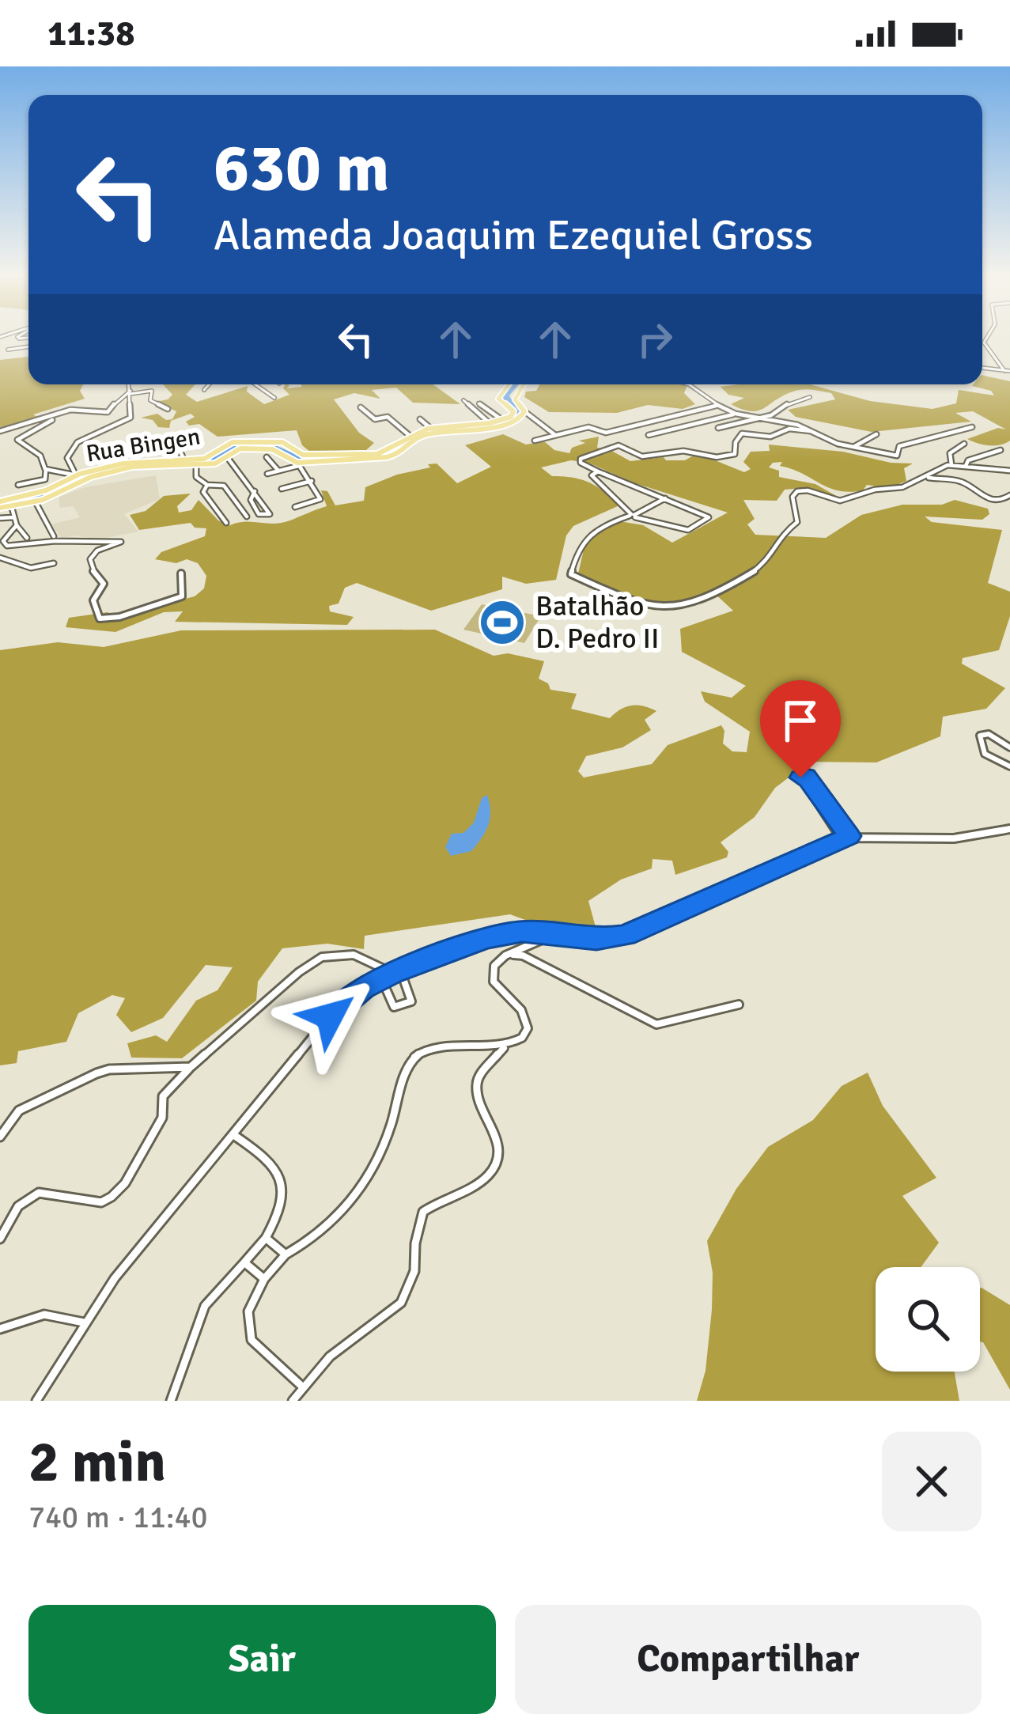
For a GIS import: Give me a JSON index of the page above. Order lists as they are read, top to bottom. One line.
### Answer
{"streets":{"main road":["Rua Bingen"]},"places":{"sports":["Batalhão D. Pedro II"]},"page":{"status":"11:38","turn":["630 m","Alameda Joaquim Ezequiel Gross"],"heading":["2 min","740 m · 11:40"],"buttons":["Sair","Compartilhar"]}}
